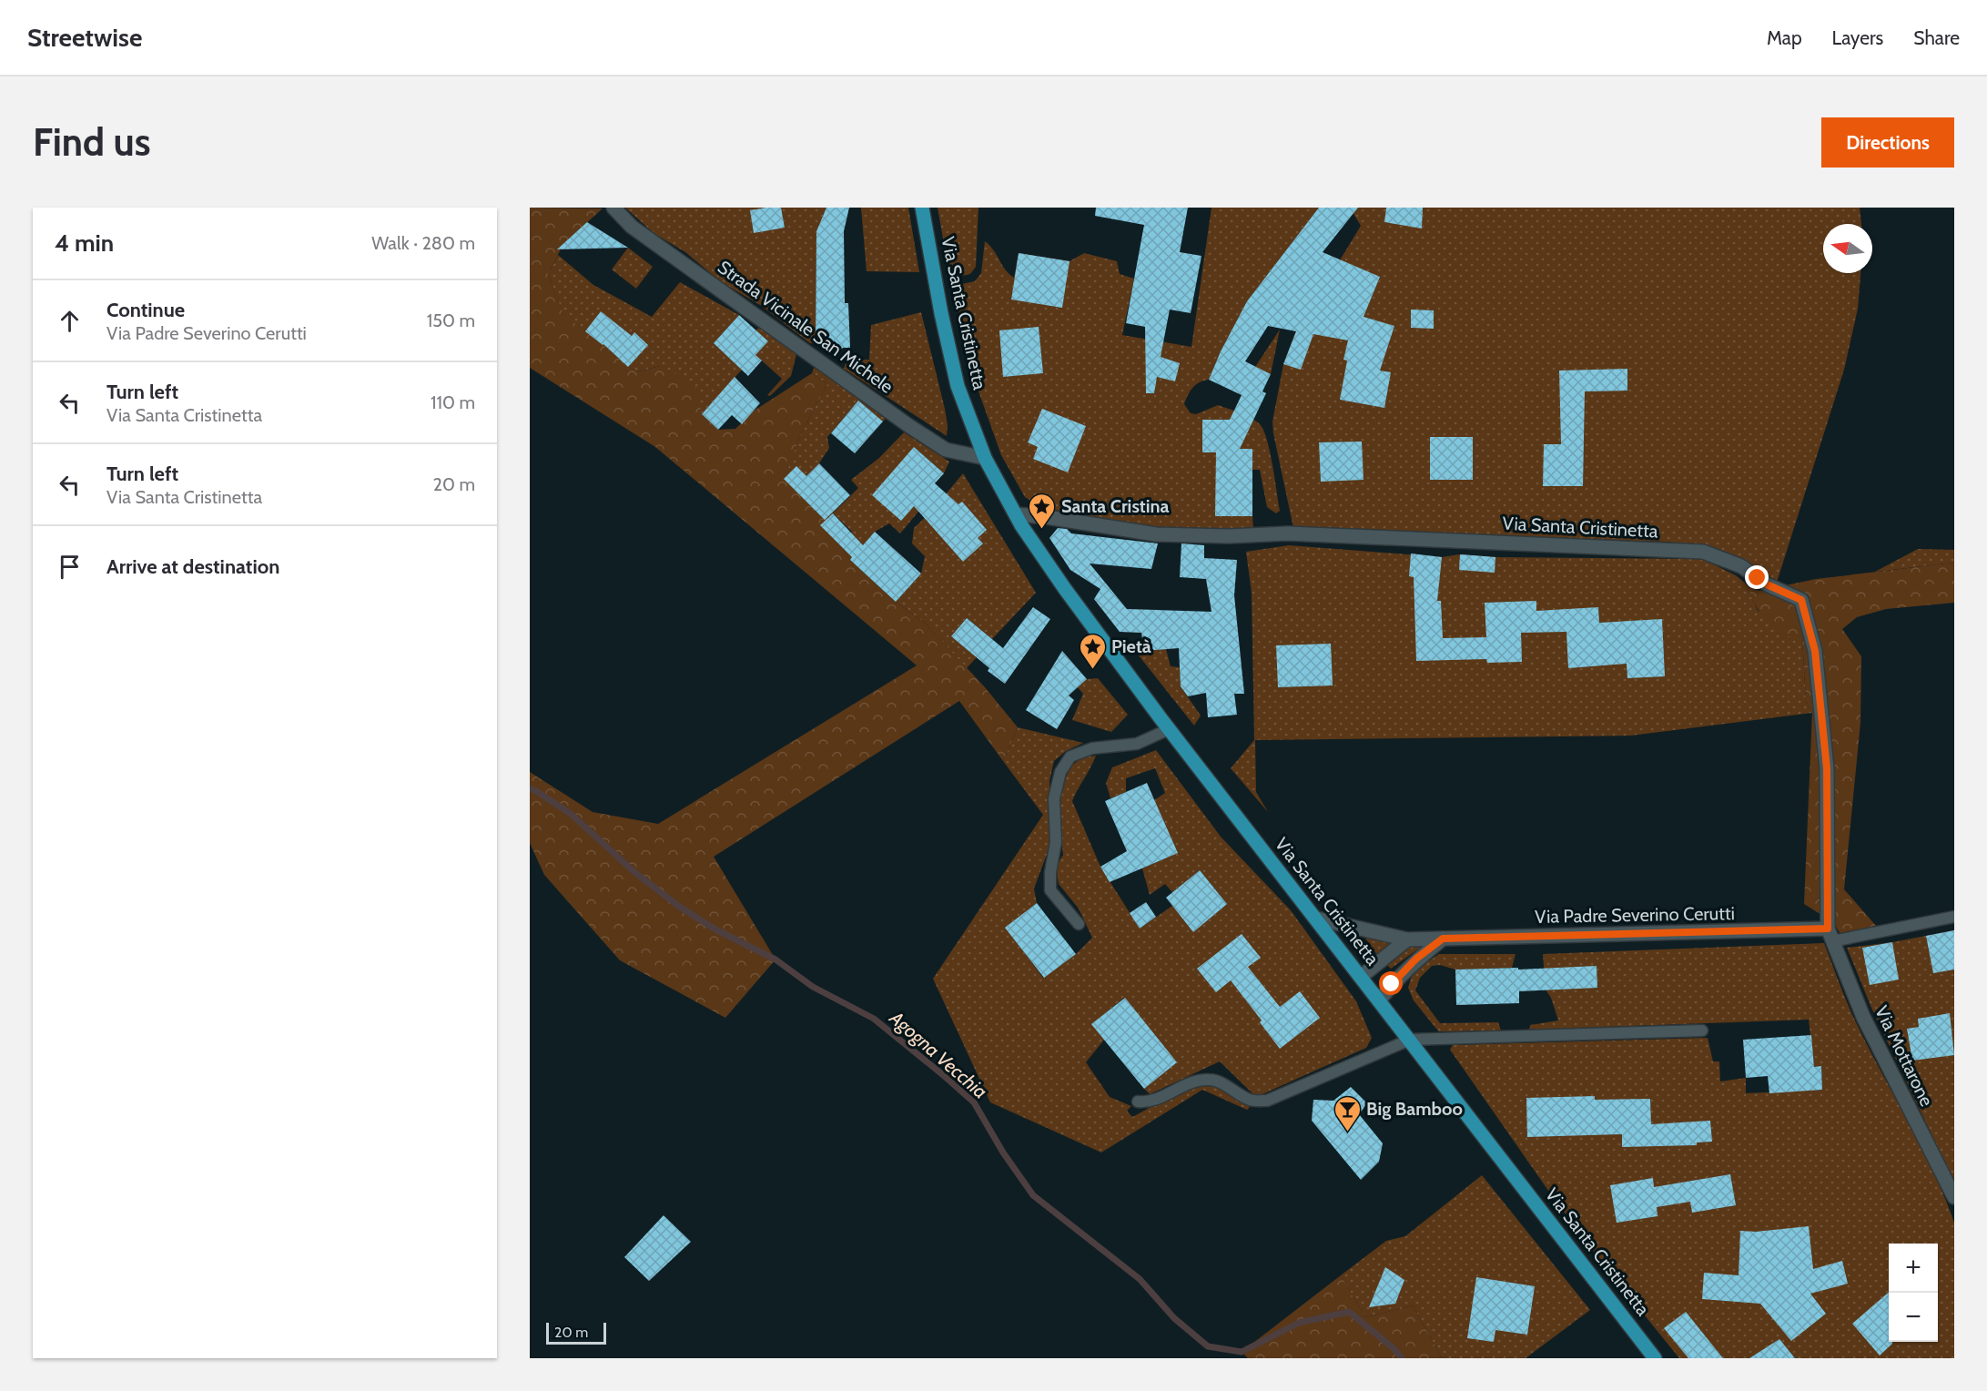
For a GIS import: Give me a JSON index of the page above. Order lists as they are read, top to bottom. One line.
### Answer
{"streets":{"main road":["Via Santa Cristinetta"],"street":["Strada Vicinale San Michele","Via Padre Severino Cerutti","Via Mottarone"]},"crossings":[["Via Santa Cristinetta","Strada Vicinale San Michele"],["Via Santa Cristinetta","Via Padre Severino Cerutti"],["Via Santa Cristinetta","Via Mottarone"],["Via Padre Severino Cerutti","Via Mottarone"]],"water":["Agogna Vecchia"],"places":{"place":["Santa Cristina","Pietà"],"bar":["Big Bamboo"]},"scale_bar":"20 m","north":"left","page":{"header":"Streetwise","nav":["Map","Layers","Share"],"buttons":"Directions","title":"Find us","heading":["4 min","Walk · 280 m"],"list":[["Continue","Via Padre Severino Cerutti","150 m"],["Turn left","Via Santa Cristinetta","110 m"],["Turn left","Via Santa Cristinetta","20 m"],"Arrive at destination"],"map_buttons":["+","−"],"scale":"20 m"}}
